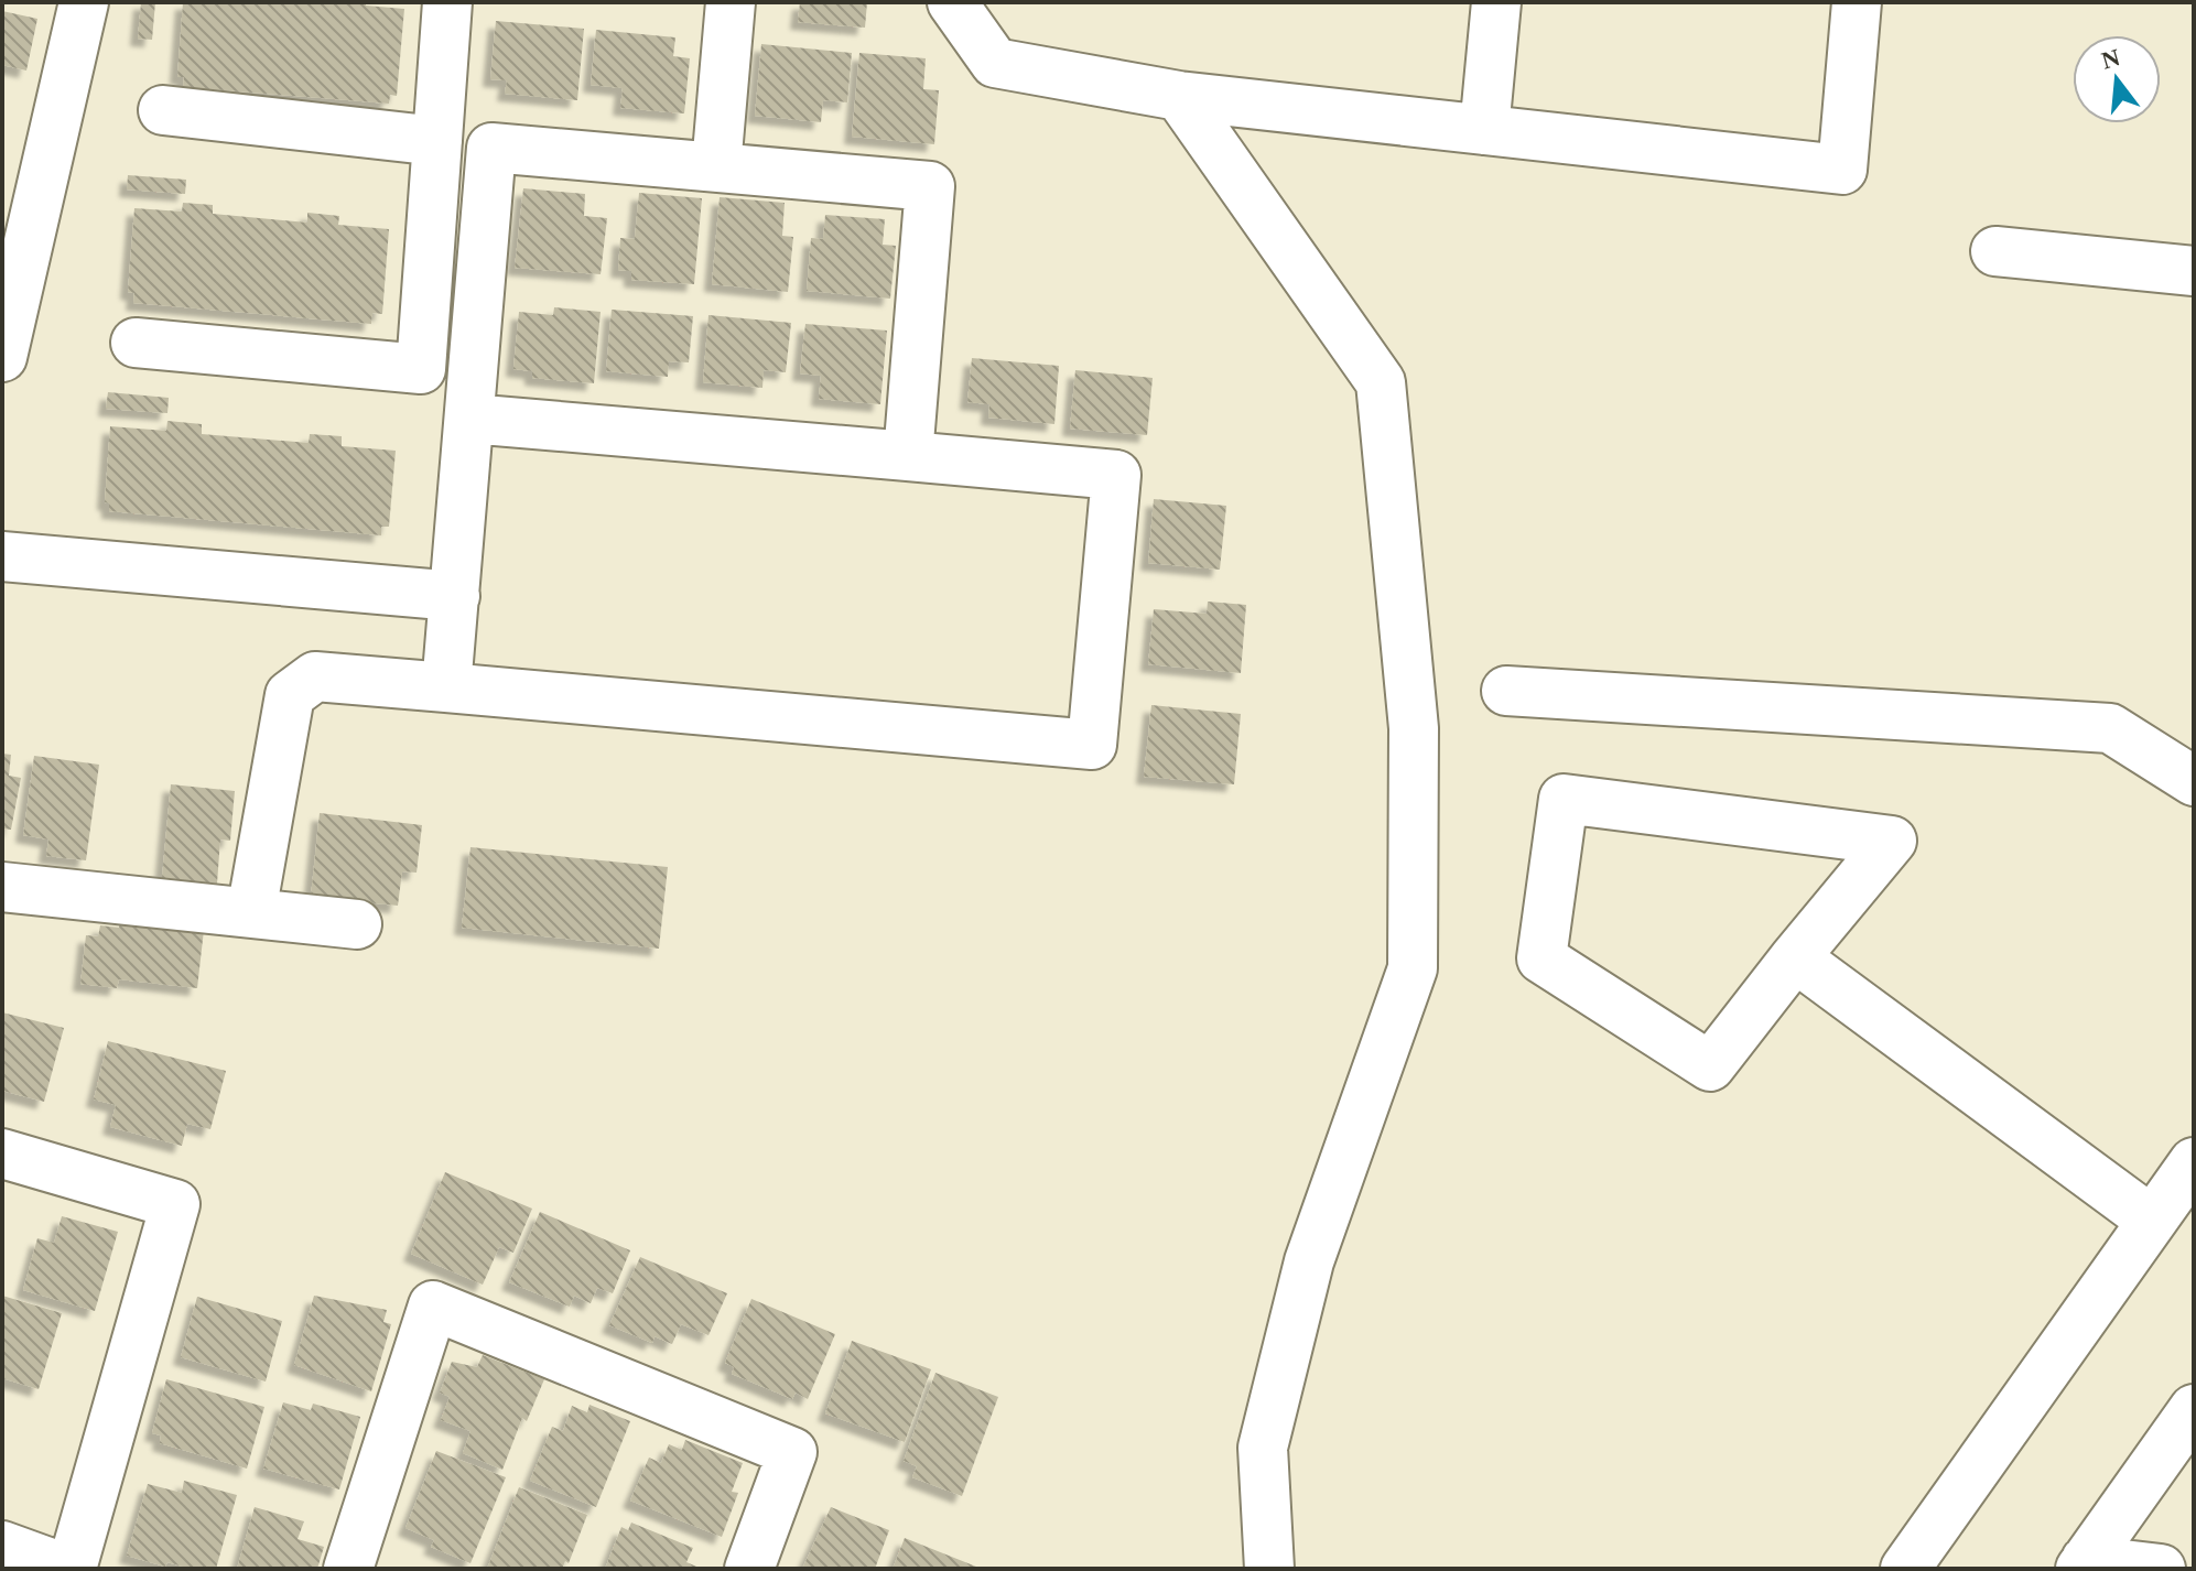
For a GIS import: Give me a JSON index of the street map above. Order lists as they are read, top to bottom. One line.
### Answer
{"north":"top"}
